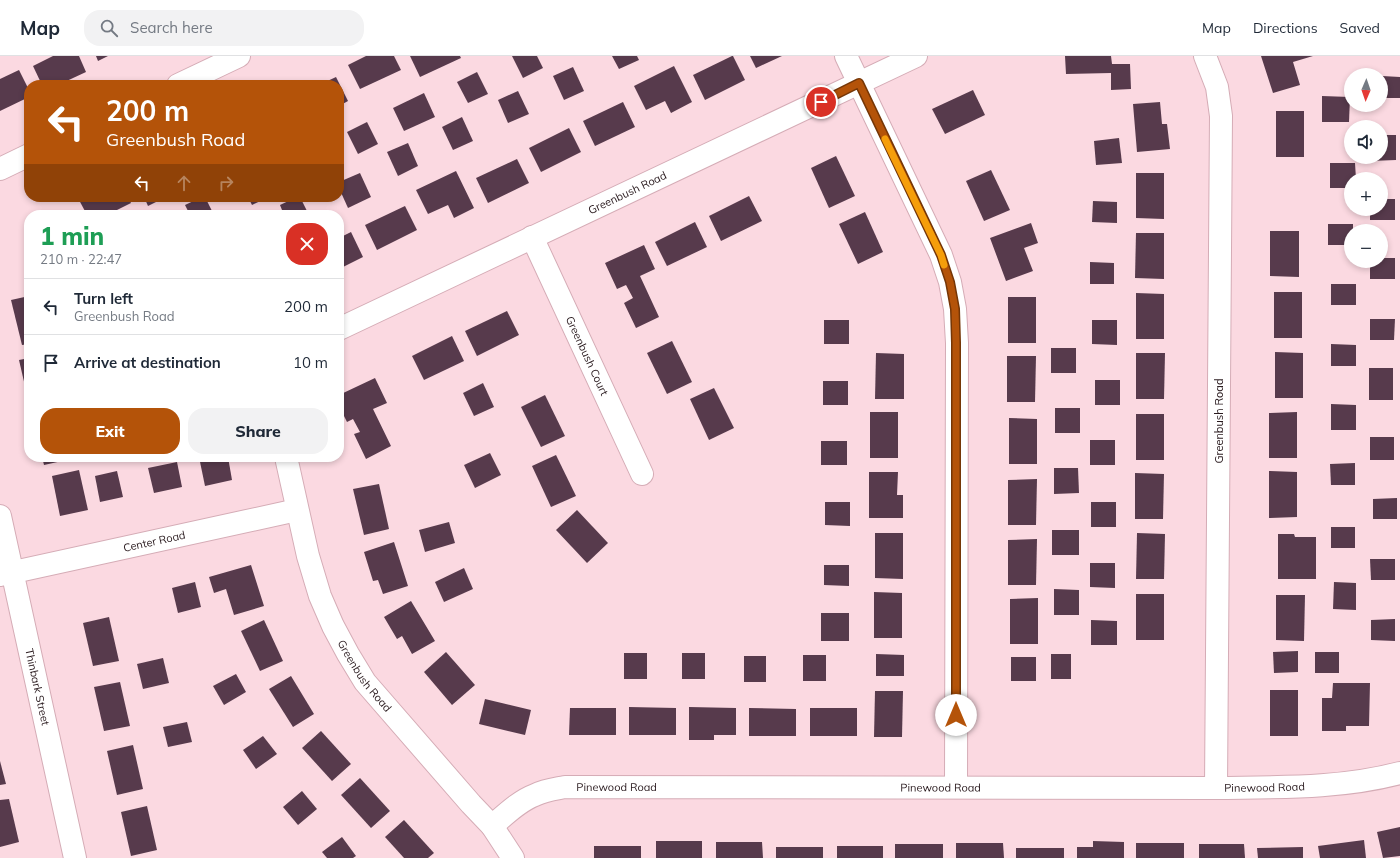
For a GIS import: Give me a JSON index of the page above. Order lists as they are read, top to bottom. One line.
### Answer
{"streets":{"street":["Greenbush Road","Greenbush Court","Center Road","Thinbark Street","Pinewood Road"]},"crossings":[["Greenbush Road","Greenbush Court"],["Greenbush Road","Center Road"],["Greenbush Road","Pinewood Road"],["Center Road","Thinbark Street"]],"north":"bottom","page":{"header":"Map","search":"Search here","nav":["Map","Directions","Saved"],"map_buttons":["+","−"],"turn":["200 m","Greenbush Road"],"heading":["1 min","210 m · 22:47"],"list":[{"name":"Turn left","note":"Greenbush Road","value":"200 m"},{"name":"Arrive at destination","value":"10 m"}],"buttons":["Exit","Share"]}}
